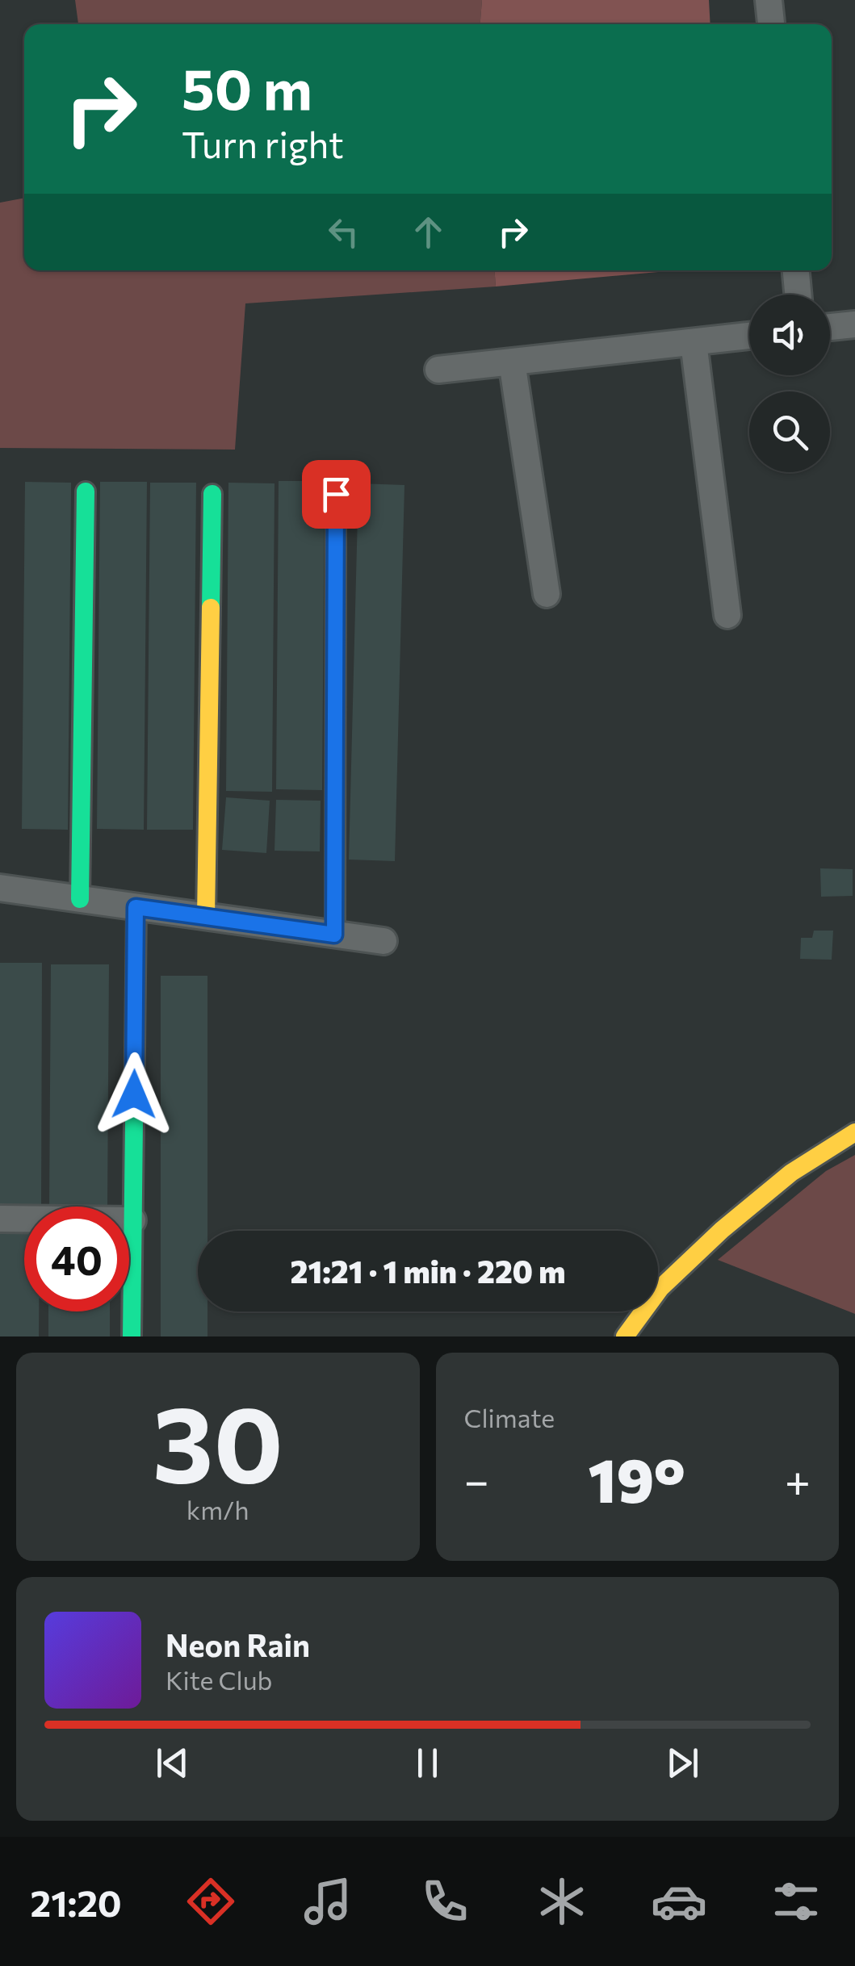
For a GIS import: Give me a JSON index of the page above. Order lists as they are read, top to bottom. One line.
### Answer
{"page":{"turn":["50 m","Turn right"],"limit":"40","trip":"21:21 · 1 min · 220 m","tile":[["30","km/h"],"Climate"],"heat":["−","19°","+"],"song":["Neon Rain","Kite Club"],"tabs":"21:20"}}
